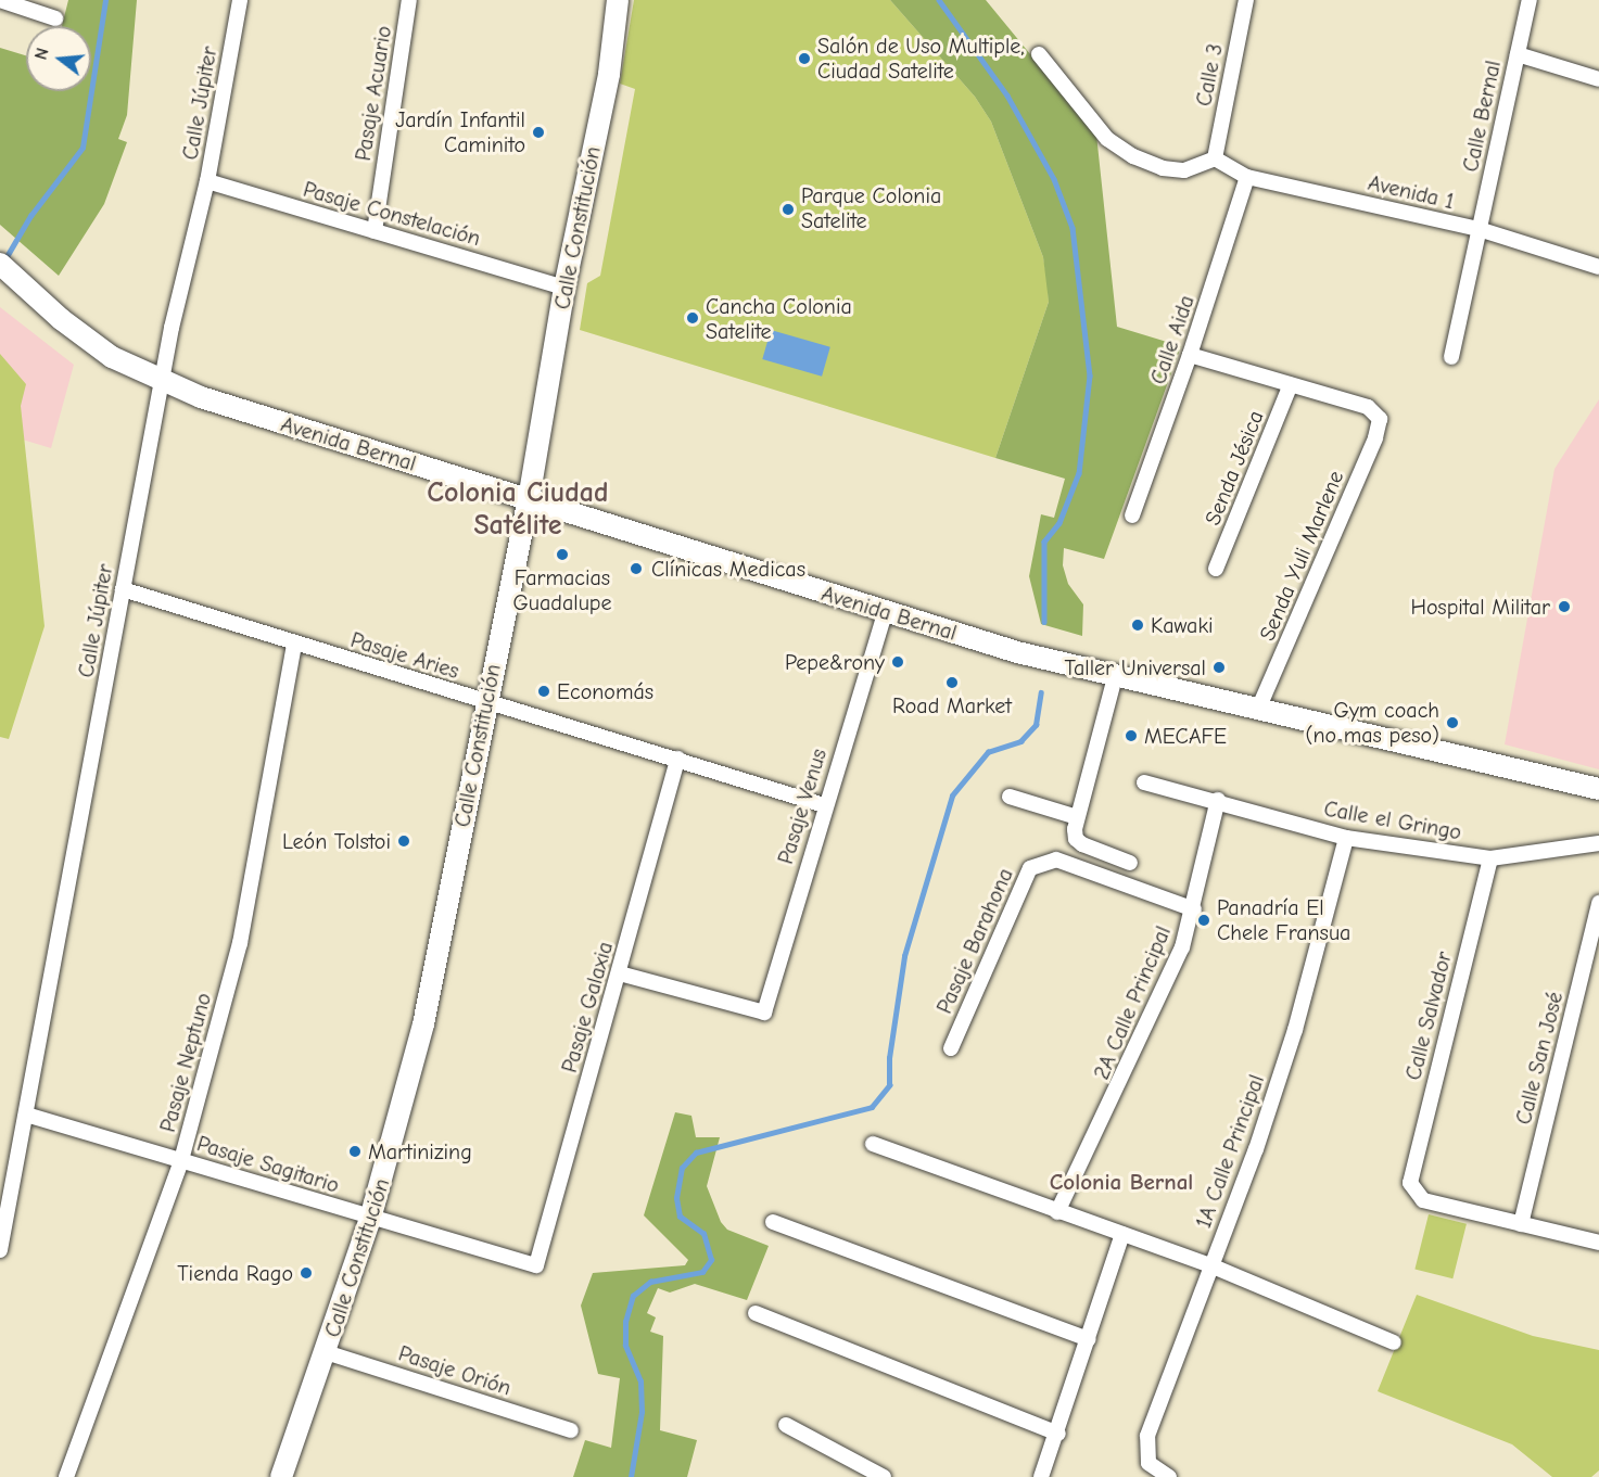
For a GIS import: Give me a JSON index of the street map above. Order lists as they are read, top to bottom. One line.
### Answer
{"streets":{"main road":["Calle Constitución","Avenida Bernal"],"street":["Calle 3","Pasaje Acuario","Calle Júpiter","Calle Bernal","Avenida 1","Pasaje Constelación","Calle Aida","Senda Jésica","Senda Yuli Marlene","Pasaje Aries","Pasaje Venus","Calle el Gringo","Pasaje Barahona","2A Calle Principal","Pasaje Galaxia","Calle Salvador","Calle San José","Pasaje Neptuno","1A Calle Principal","Pasaje Sagitario","Pasaje Orión"]},"crossings":[["Calle 3","Avenida 1"],["Pasaje Acuario","Pasaje Constelación"],["Calle Júpiter","Pasaje Constelación"],["Calle Júpiter","Avenida Bernal"],["Calle Júpiter","Pasaje Aries"],["Calle Júpiter","Pasaje Sagitario"],["Calle Bernal","Avenida 1"],["Avenida 1","Calle Aida"],["Pasaje Constelación","Calle Constitución"],["Calle Constitución","Avenida Bernal"],["Calle Constitución","Pasaje Aries"],["Calle Constitución","Pasaje Sagitario"],["Calle Constitución","Pasaje Orión"],["Avenida Bernal","Senda Yuli Marlene"],["Avenida Bernal","Pasaje Venus"],["Senda Jésica","Senda Yuli Marlene"],["Pasaje Aries","Pasaje Venus"],["Pasaje Aries","Pasaje Galaxia"],["Pasaje Aries","Pasaje Neptuno"],["Pasaje Venus","Pasaje Galaxia"],["Calle el Gringo","2A Calle Principal"],["Calle el Gringo","Calle Salvador"],["Calle el Gringo","1A Calle Principal"],["Pasaje Barahona","2A Calle Principal"],["Pasaje Galaxia","Pasaje Sagitario"],["Calle Salvador","Calle San José"],["Pasaje Neptuno","Pasaje Sagitario"]],"districts":["Colonia Ciudad Satélite","Colonia Bernal"],"places":["Salón de Uso Multiple, Ciudad Satelite","Jardín Infantil Caminito","Parque Colonia Satelite","Cancha Colonia Satelite","Farmacias Guadalupe","Clínicas Medicas","Hospital Militar","Kawaki","Pepe&rony","Taller Universal","Road Market","Economás","Gym coach (no mas peso)","MECAFE","León Tolstoi","Panadría El Chele Fransua","Martinizing","Tienda Rago"],"north":"left"}
